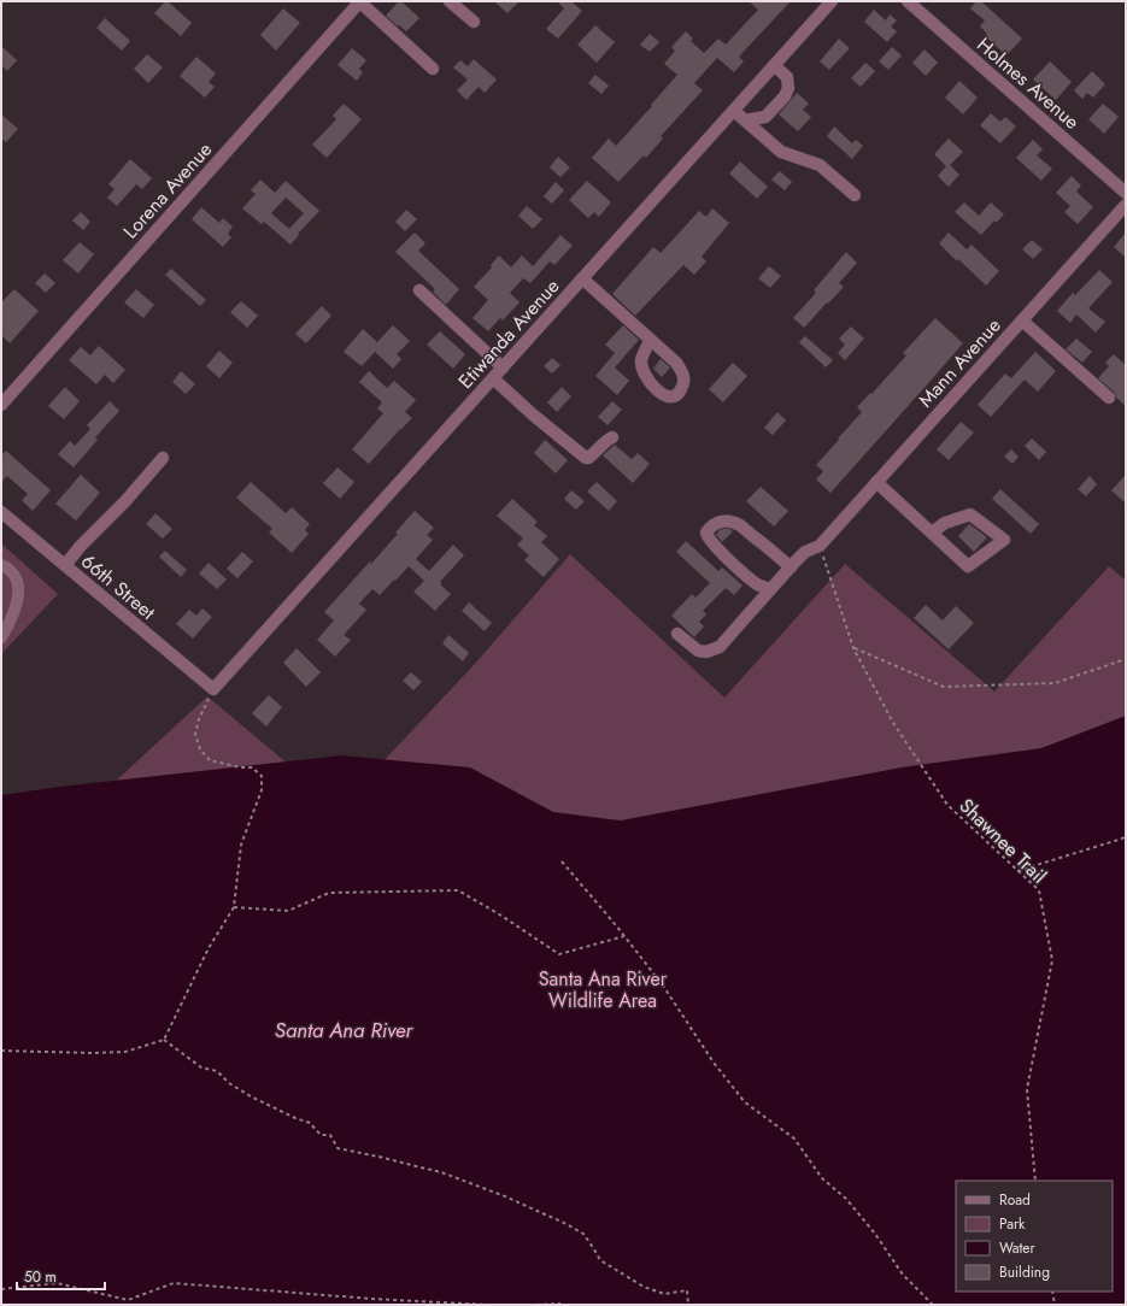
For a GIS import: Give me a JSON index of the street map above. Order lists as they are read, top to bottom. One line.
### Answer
{"streets":{"street":["Holmes Avenue","Lorena Avenue","Etiwanda Avenue","Mann Avenue","66th Street"],"path":["Shawnee Trail"]},"crossings":[["Etiwanda Avenue","66th Street"],["Mann Avenue","Shawnee Trail"]],"water":["Santa Ana River"],"parks":["Santa Ana River Wildlife Area"],"legend":["Road","Park","Water","Building"],"scale_bar":"50 m"}
